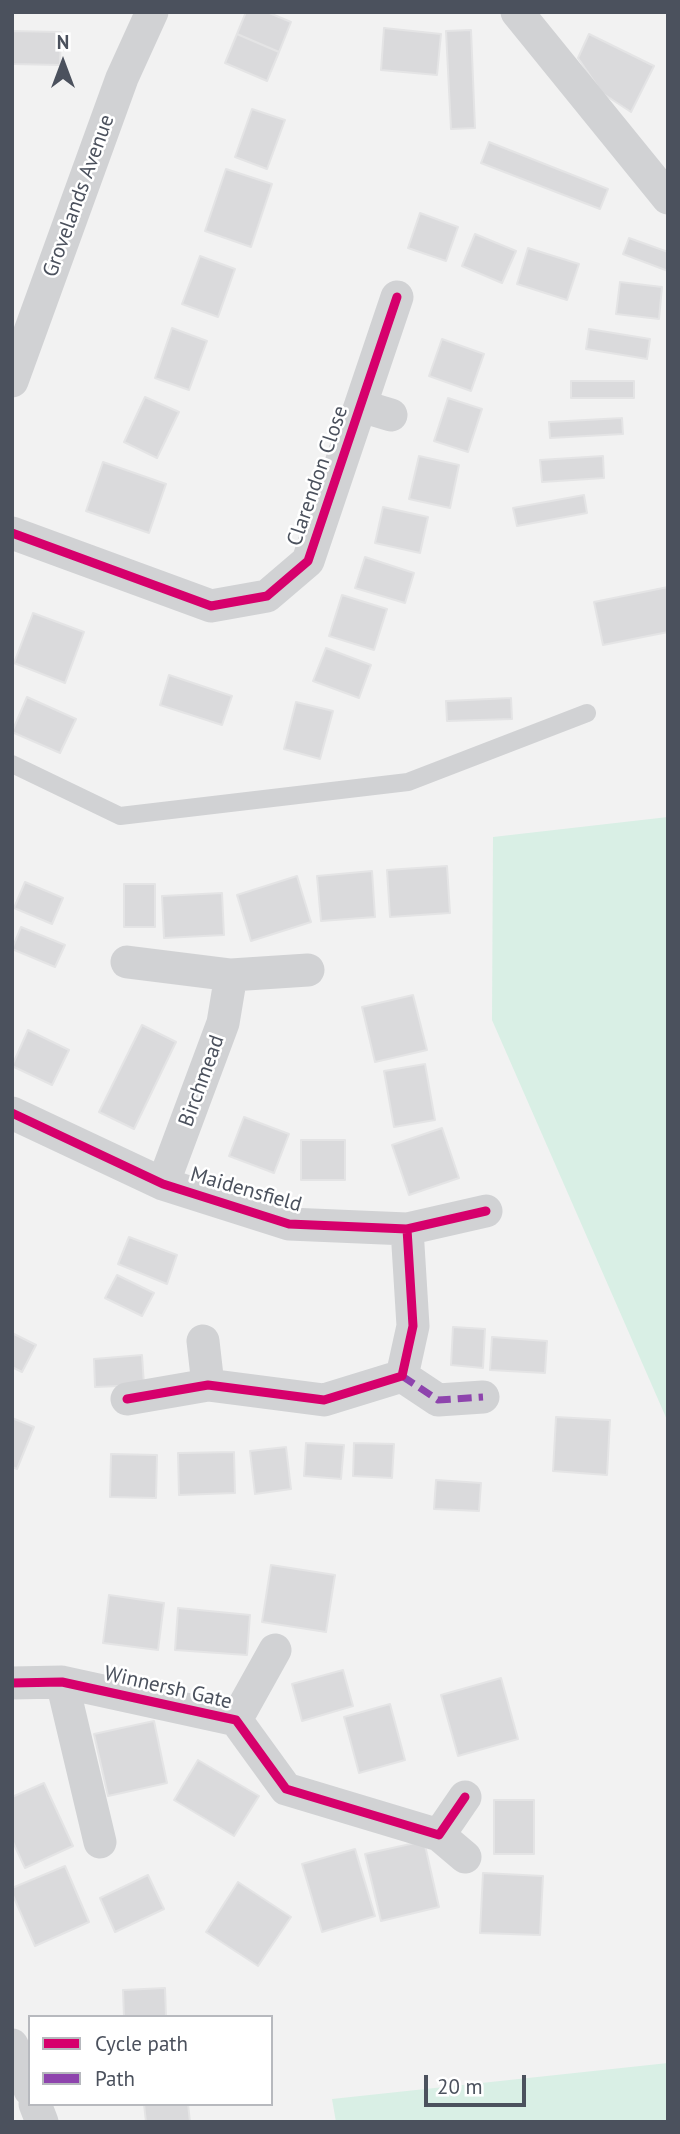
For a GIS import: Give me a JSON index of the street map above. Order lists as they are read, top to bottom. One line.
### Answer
{"streets":{"street":["Grovelands Avenue","Clarendon Close","Birchmead","Maidensfield","Winnersh Gate"]},"crossings":[["Birchmead","Maidensfield"]],"legend":["Cycle path","Path"],"scale_bar":"20 m","north":"top"}
